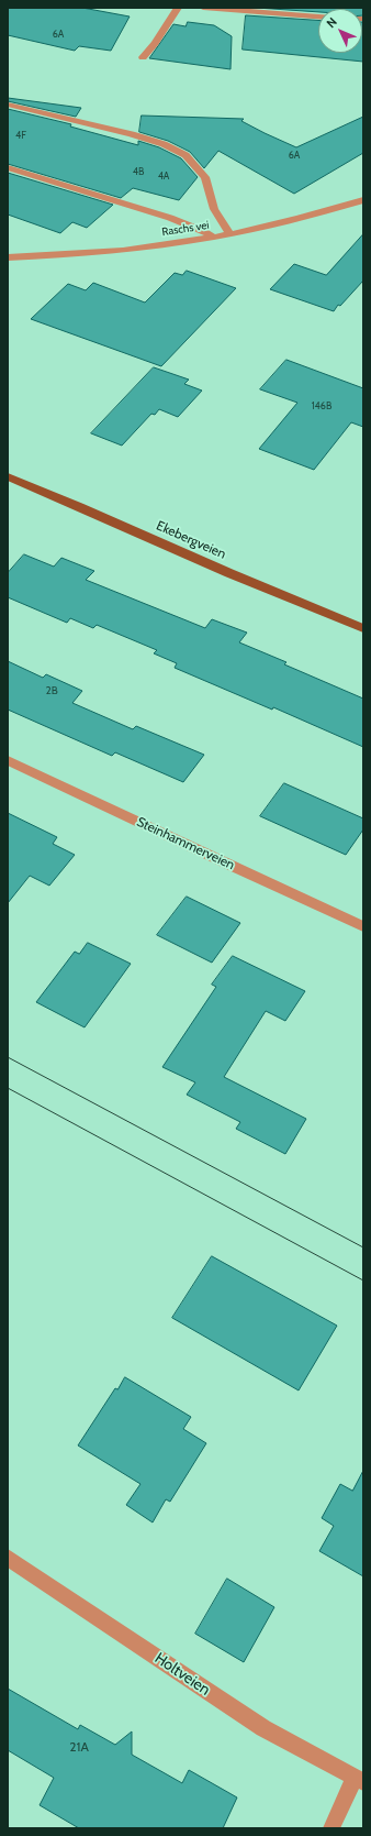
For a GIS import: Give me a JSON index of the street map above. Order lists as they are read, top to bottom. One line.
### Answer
{"streets":{"main road":["Ekebergveien"],"street":["Raschs vei","Steinhammerveien","Holtveien"]},"house_numbers":["6A","4F","6A","4B","4A","146B","2B","21A"],"north":"top left"}
